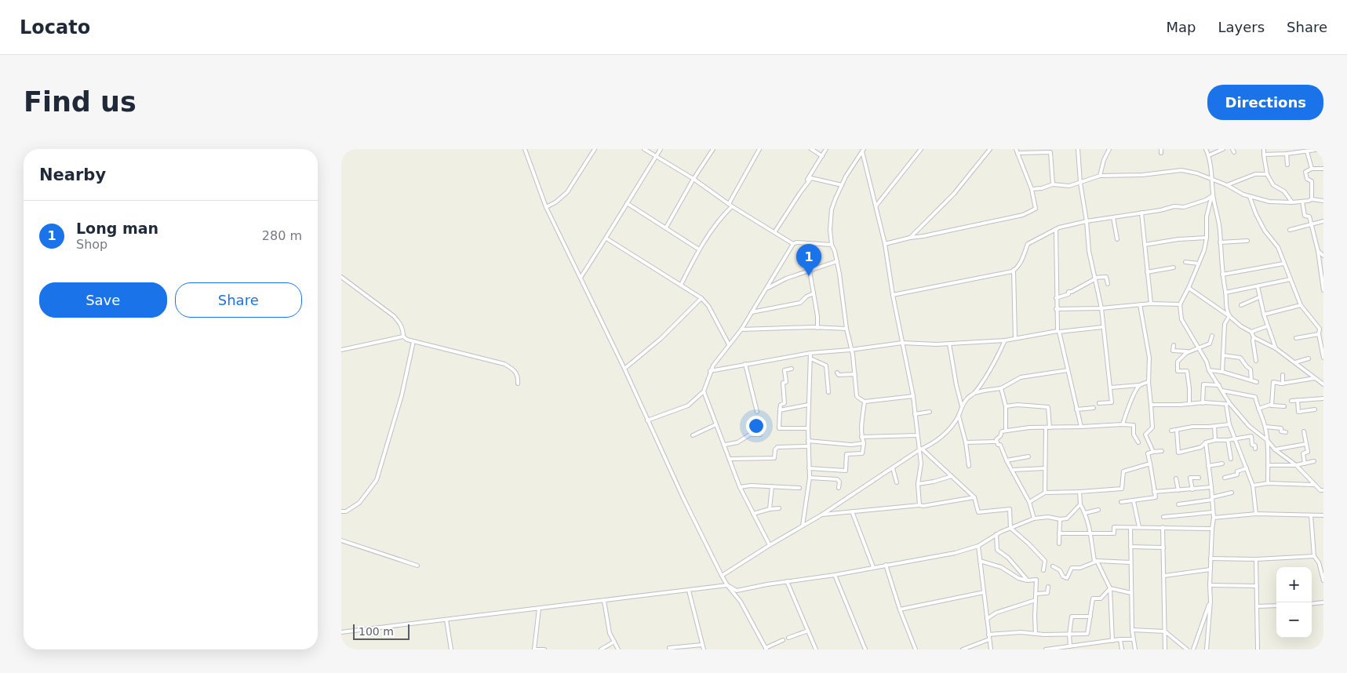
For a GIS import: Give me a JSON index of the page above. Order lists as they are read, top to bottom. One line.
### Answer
{"scale_bar":"100 m","page":{"header":"Locato","nav":["Map","Layers","Share"],"buttons":["Directions",["Save","Share"]],"title":"Find us","heading":"Nearby","list":[{"mark":"1","name":"Long man","note":"Shop","value":"280 m"}],"pins":"1","map_buttons":["+","−"],"scale":"100 m"}}
